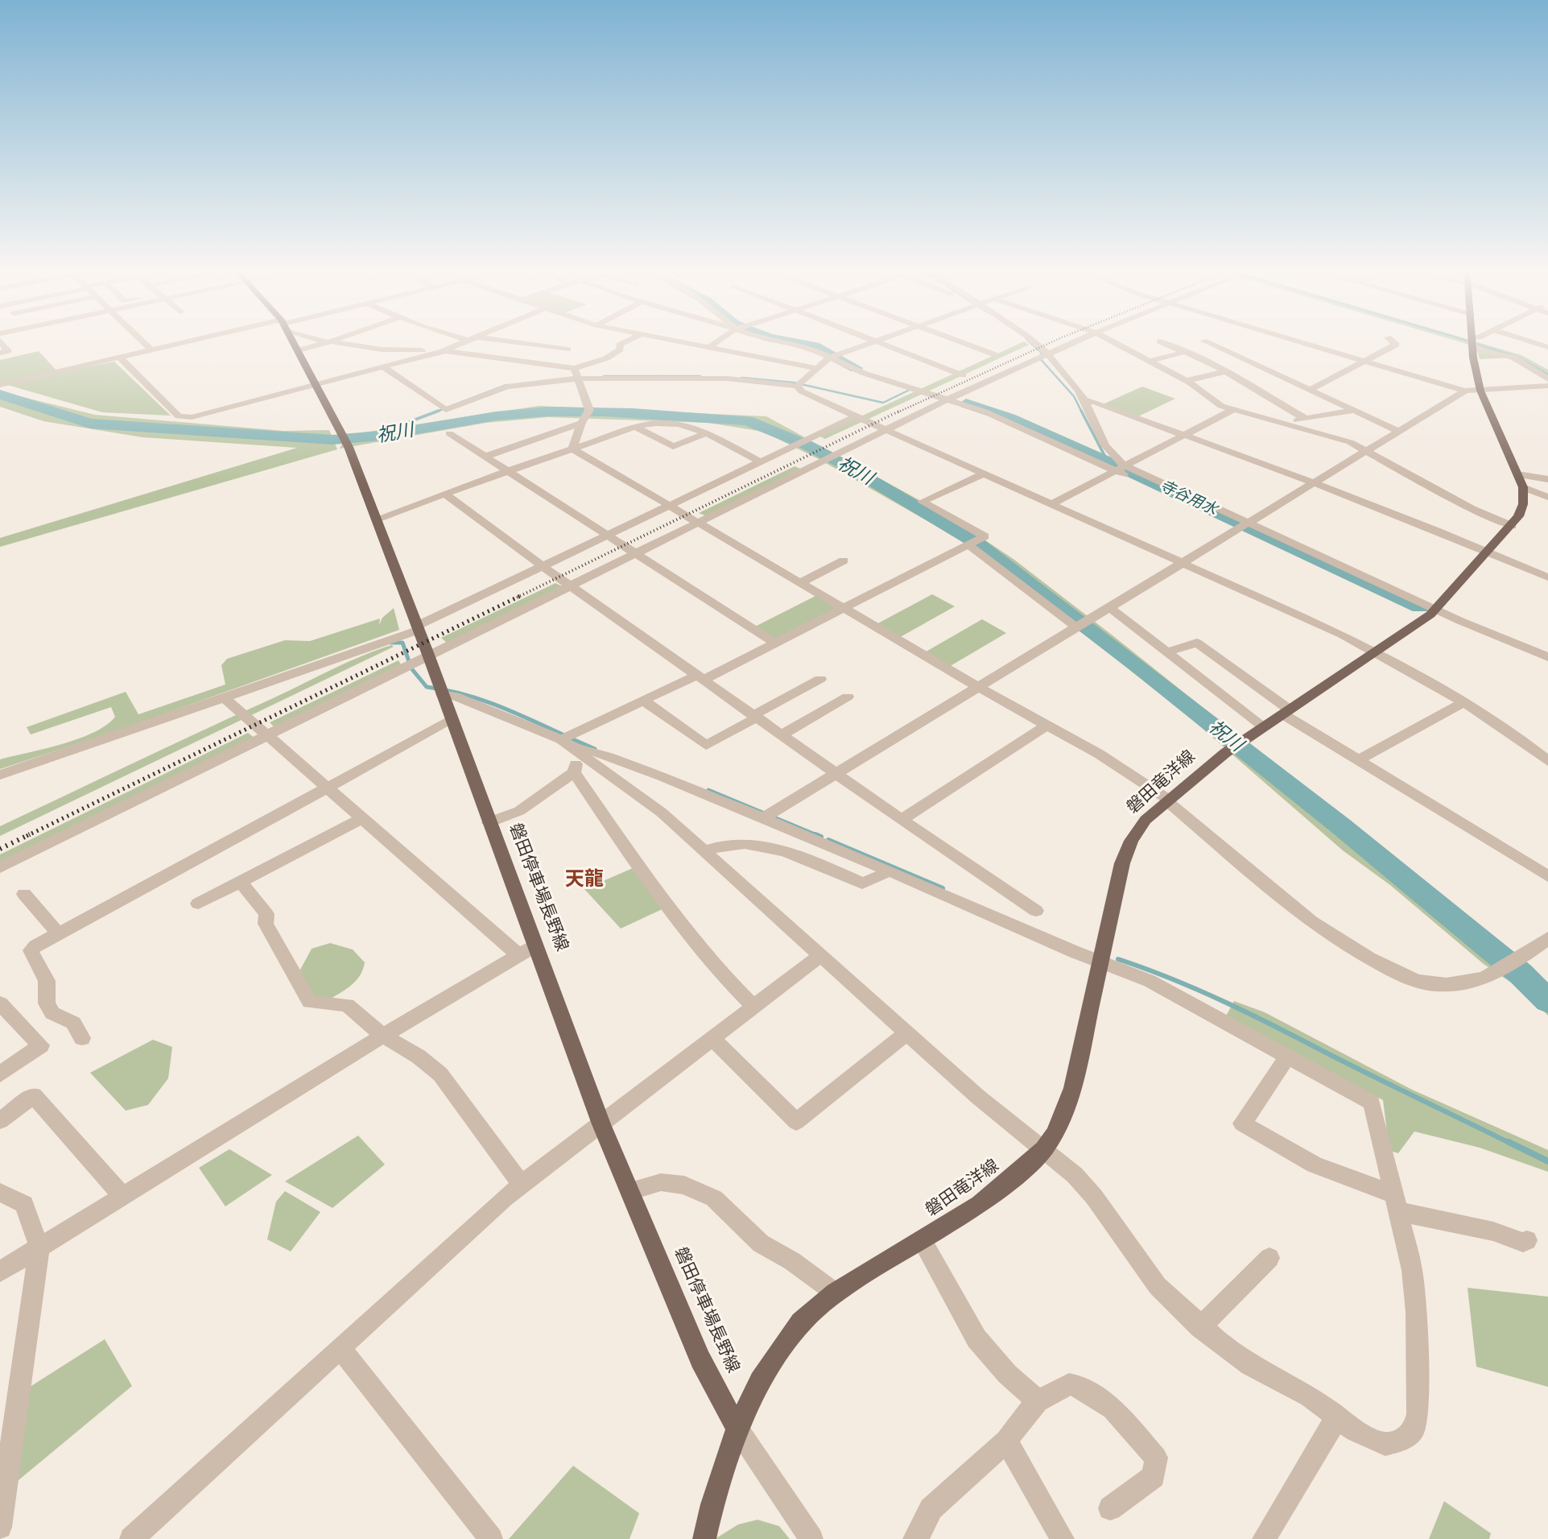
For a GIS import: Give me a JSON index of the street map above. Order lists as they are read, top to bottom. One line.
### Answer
{"streets":{"main road":["磐田竜洋線","磐田停車場長野線"]},"crossings":[["磐田竜洋線","磐田停車場長野線"]],"districts":["天龍"],"water":["祝川","寺谷用水"]}
